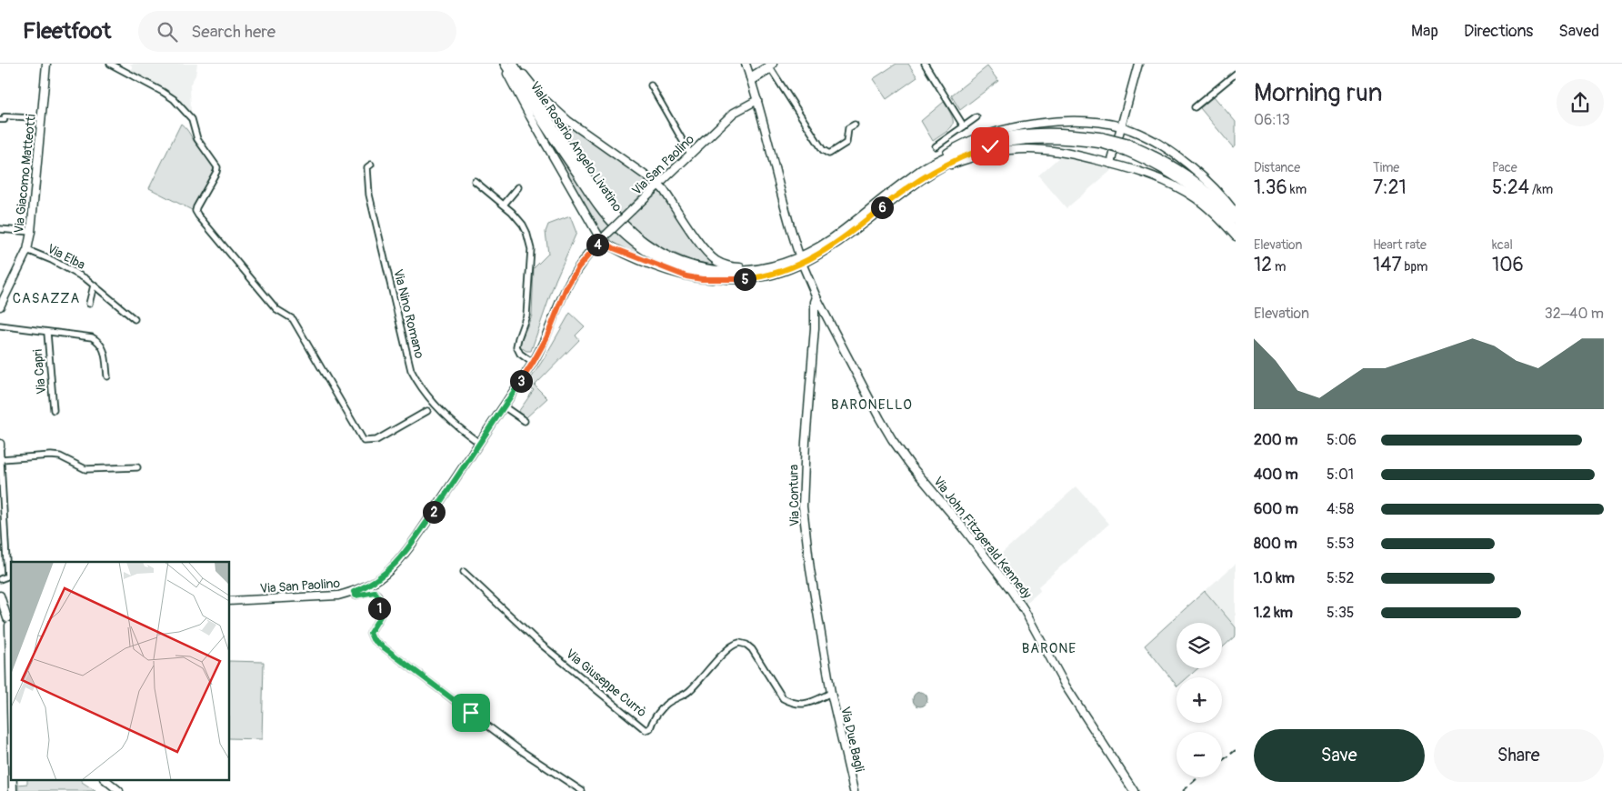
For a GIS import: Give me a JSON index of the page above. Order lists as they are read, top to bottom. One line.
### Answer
{"streets":{"main road":["Viale Rosario Angelo Livatino"],"street":["Via San Paolino","Via Giacomo Matteotti","Via Elba","Via Nino Romano","Via Capri","Via Contura","Via John Fitzgerald Kennedy","Via Giuseppe Currò","Via Due Bagli"]},"crossings":[["Via San Paolino","Via Nino Romano"],["Via Giacomo Matteotti","Via Elba"],["Via Contura","Via John Fitzgerald Kennedy"],["Via Contura","Via Giuseppe Currò"],["Via Contura","Via Due Bagli"],["Via Giuseppe Currò","Via Due Bagli"]],"districts":["CASAZZA","BARONELLO","BARONE"],"page":{"header":"Fleetfoot","search":"Search here","nav":["Map","Directions","Saved"],"heading":["Morning run","06:13"],"stats":[["Distance","1.36 km"],["Time","7:21"],["Pace","5:24 /km"],["Elevation","12 m"],["Heart rate","147 bpm"],["kcal","106"]],"pins":["6","4","5","3","2","1"],"chart":["Elevation","32–40 m"],"list":[{"name":"200 m","note":"5:06"},{"name":"400 m","note":"5:01"},{"name":"600 m","note":"4:58"},{"name":"800 m","note":"5:53"},{"name":"1.0 km","note":"5:52"},{"name":"1.2 km","note":"5:35"}],"map_buttons":["+","−"],"buttons":["Save","Share"]}}
